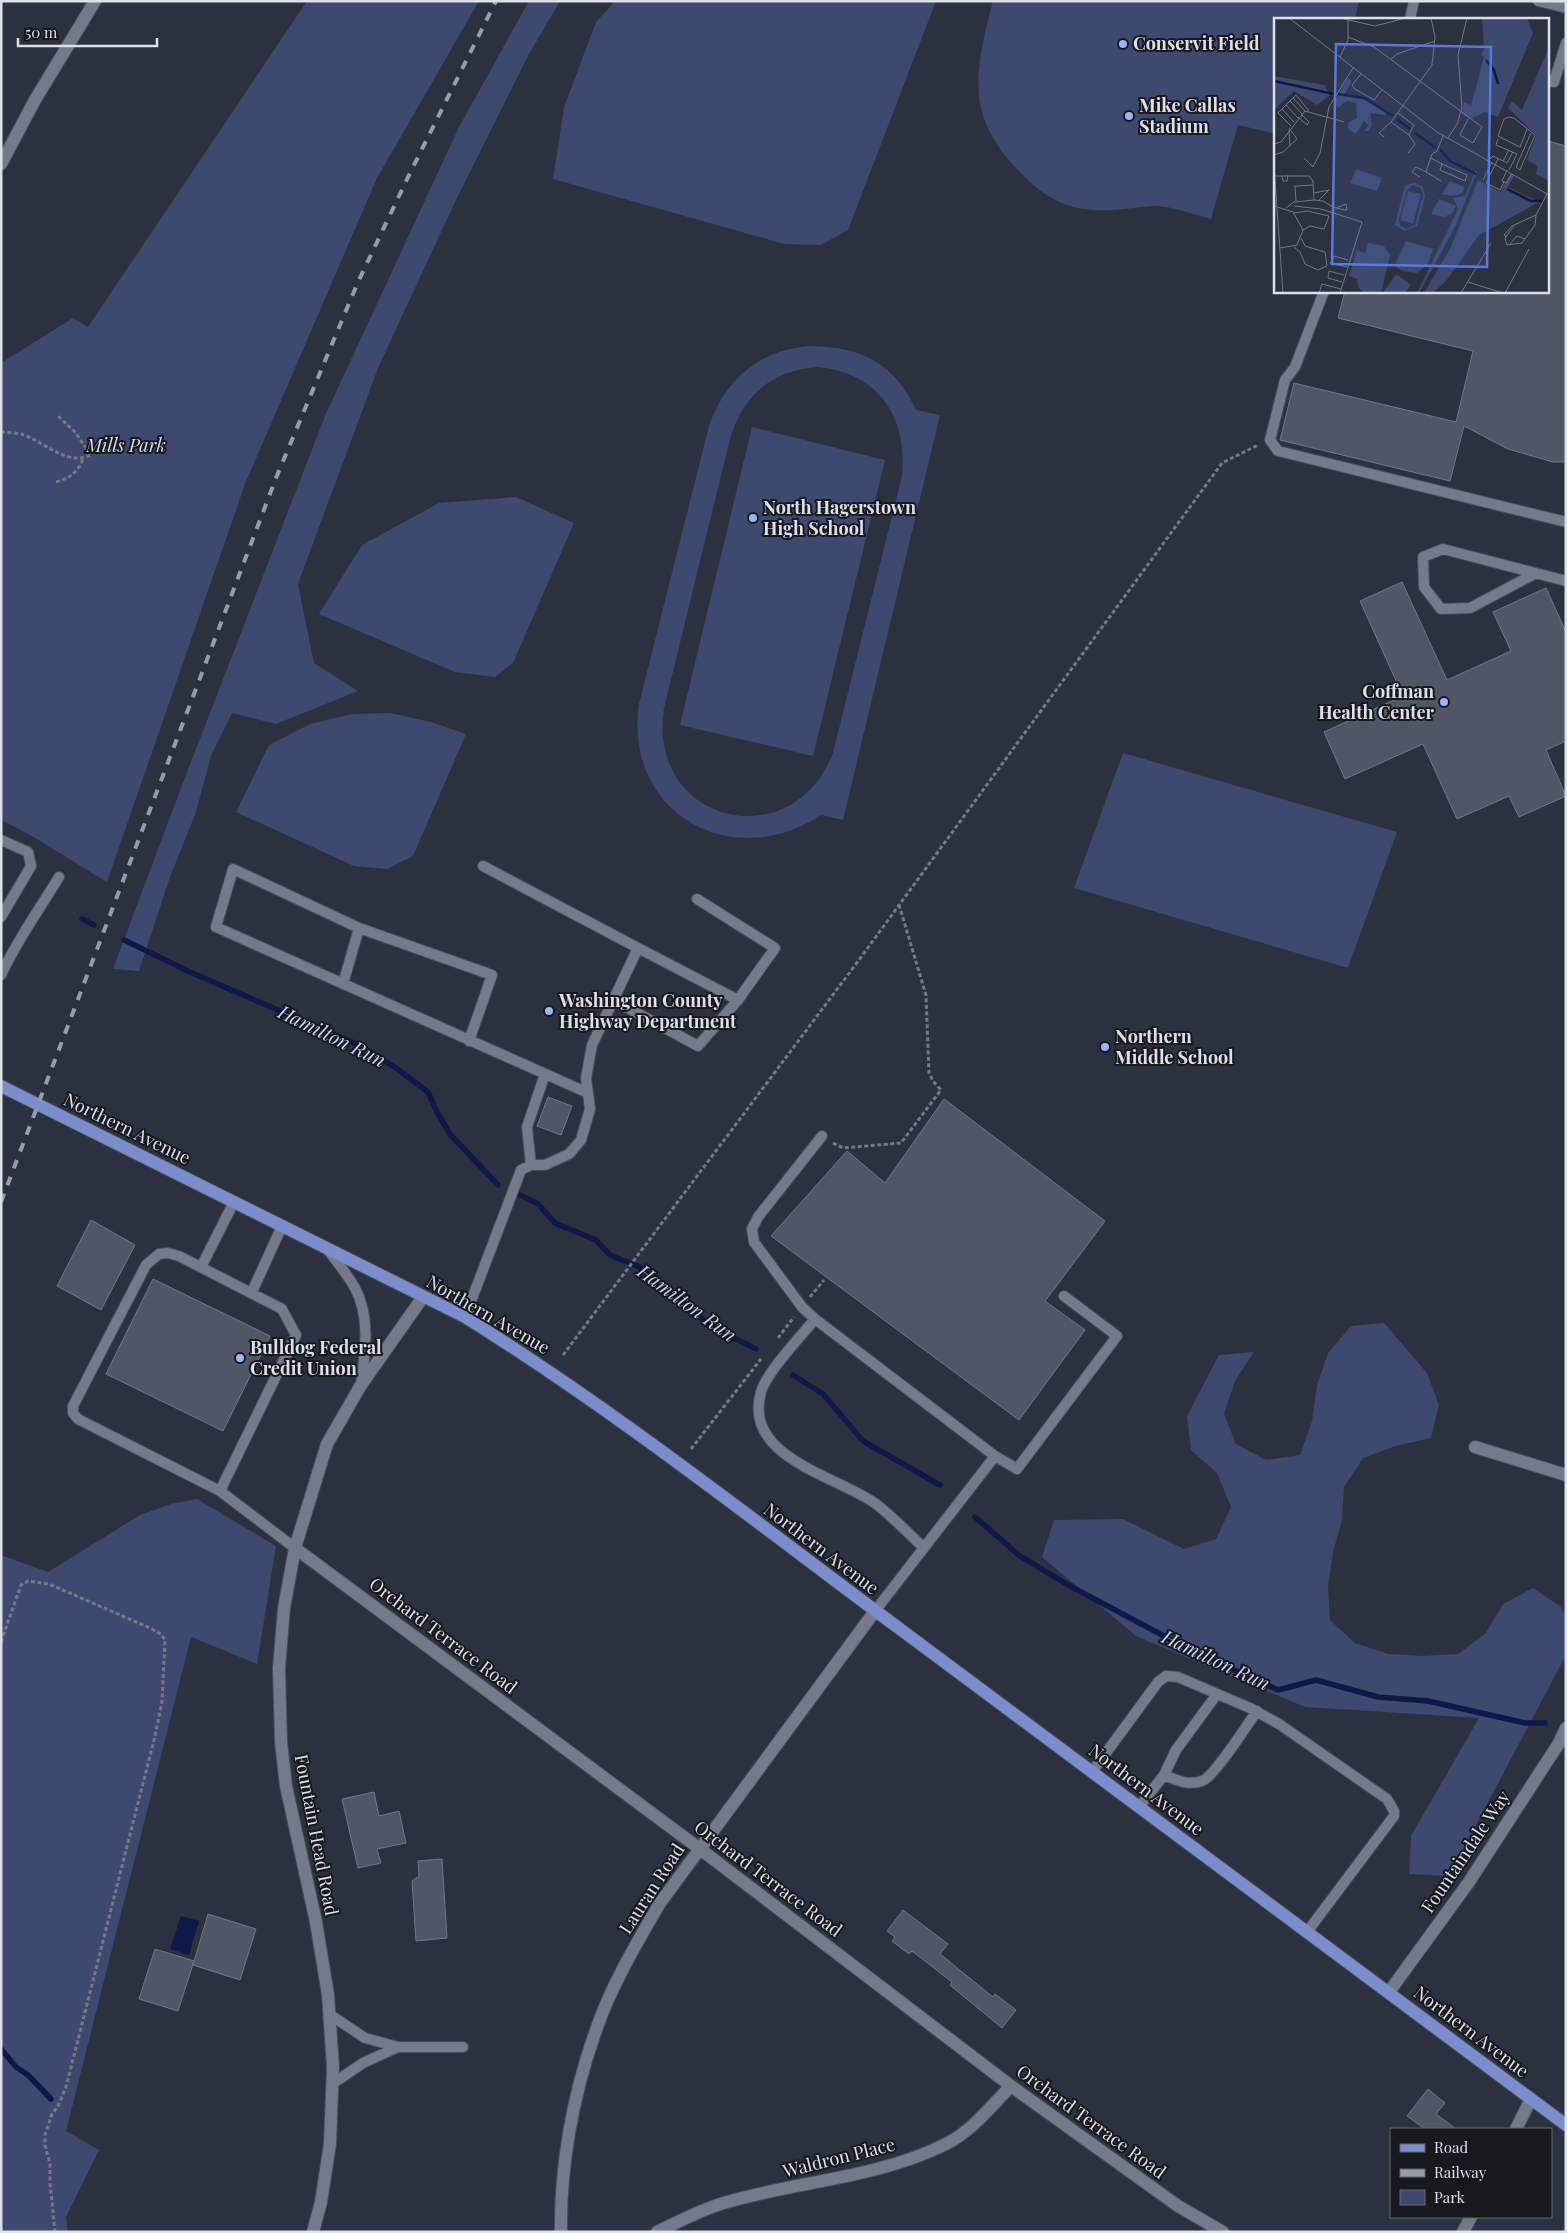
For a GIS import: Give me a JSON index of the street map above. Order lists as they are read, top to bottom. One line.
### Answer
{"streets":{"main road":["Northern Avenue"],"street":["Orchard Terrace Road","Fountain Head Road","Fountaindale Way","Lauran Road","Waldron Place"]},"crossings":[["Northern Avenue","Fountain Head Road"],["Northern Avenue","Fountaindale Way"],["Northern Avenue","Lauran Road"],["Orchard Terrace Road","Fountain Head Road"],["Orchard Terrace Road","Lauran Road"],["Orchard Terrace Road","Waldron Place"]],"water":["Hamilton Run"],"parks":["Mills Park"],"places":["Conservit Field","Mike Callas Stadium","North Hagerstown High School","Coffman Health Center","Washington County Highway Department","Northern Middle School","Bulldog Federal Credit Union"],"legend":["Road","Railway","Park"],"scale_bar":"50 m"}
